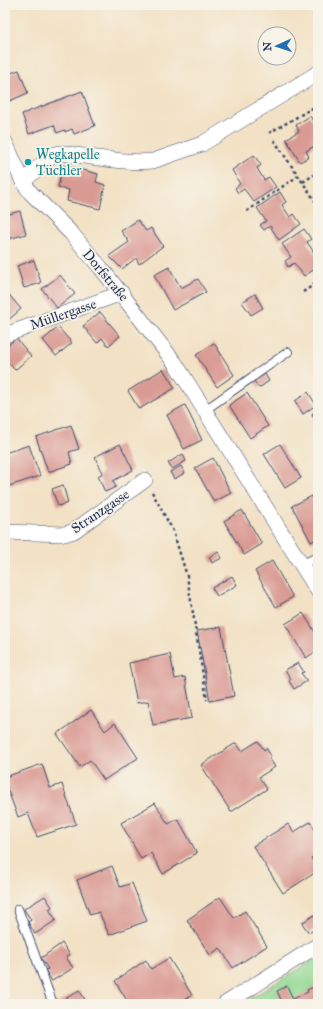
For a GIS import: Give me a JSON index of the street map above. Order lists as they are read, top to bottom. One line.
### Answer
{"streets":{"street":["Dorfstraße","Müllergasse","Stranzgasse"]},"crossings":[["Dorfstraße","Müllergasse"]],"places":["Wegkapelle Tüchler"],"north":"left"}
